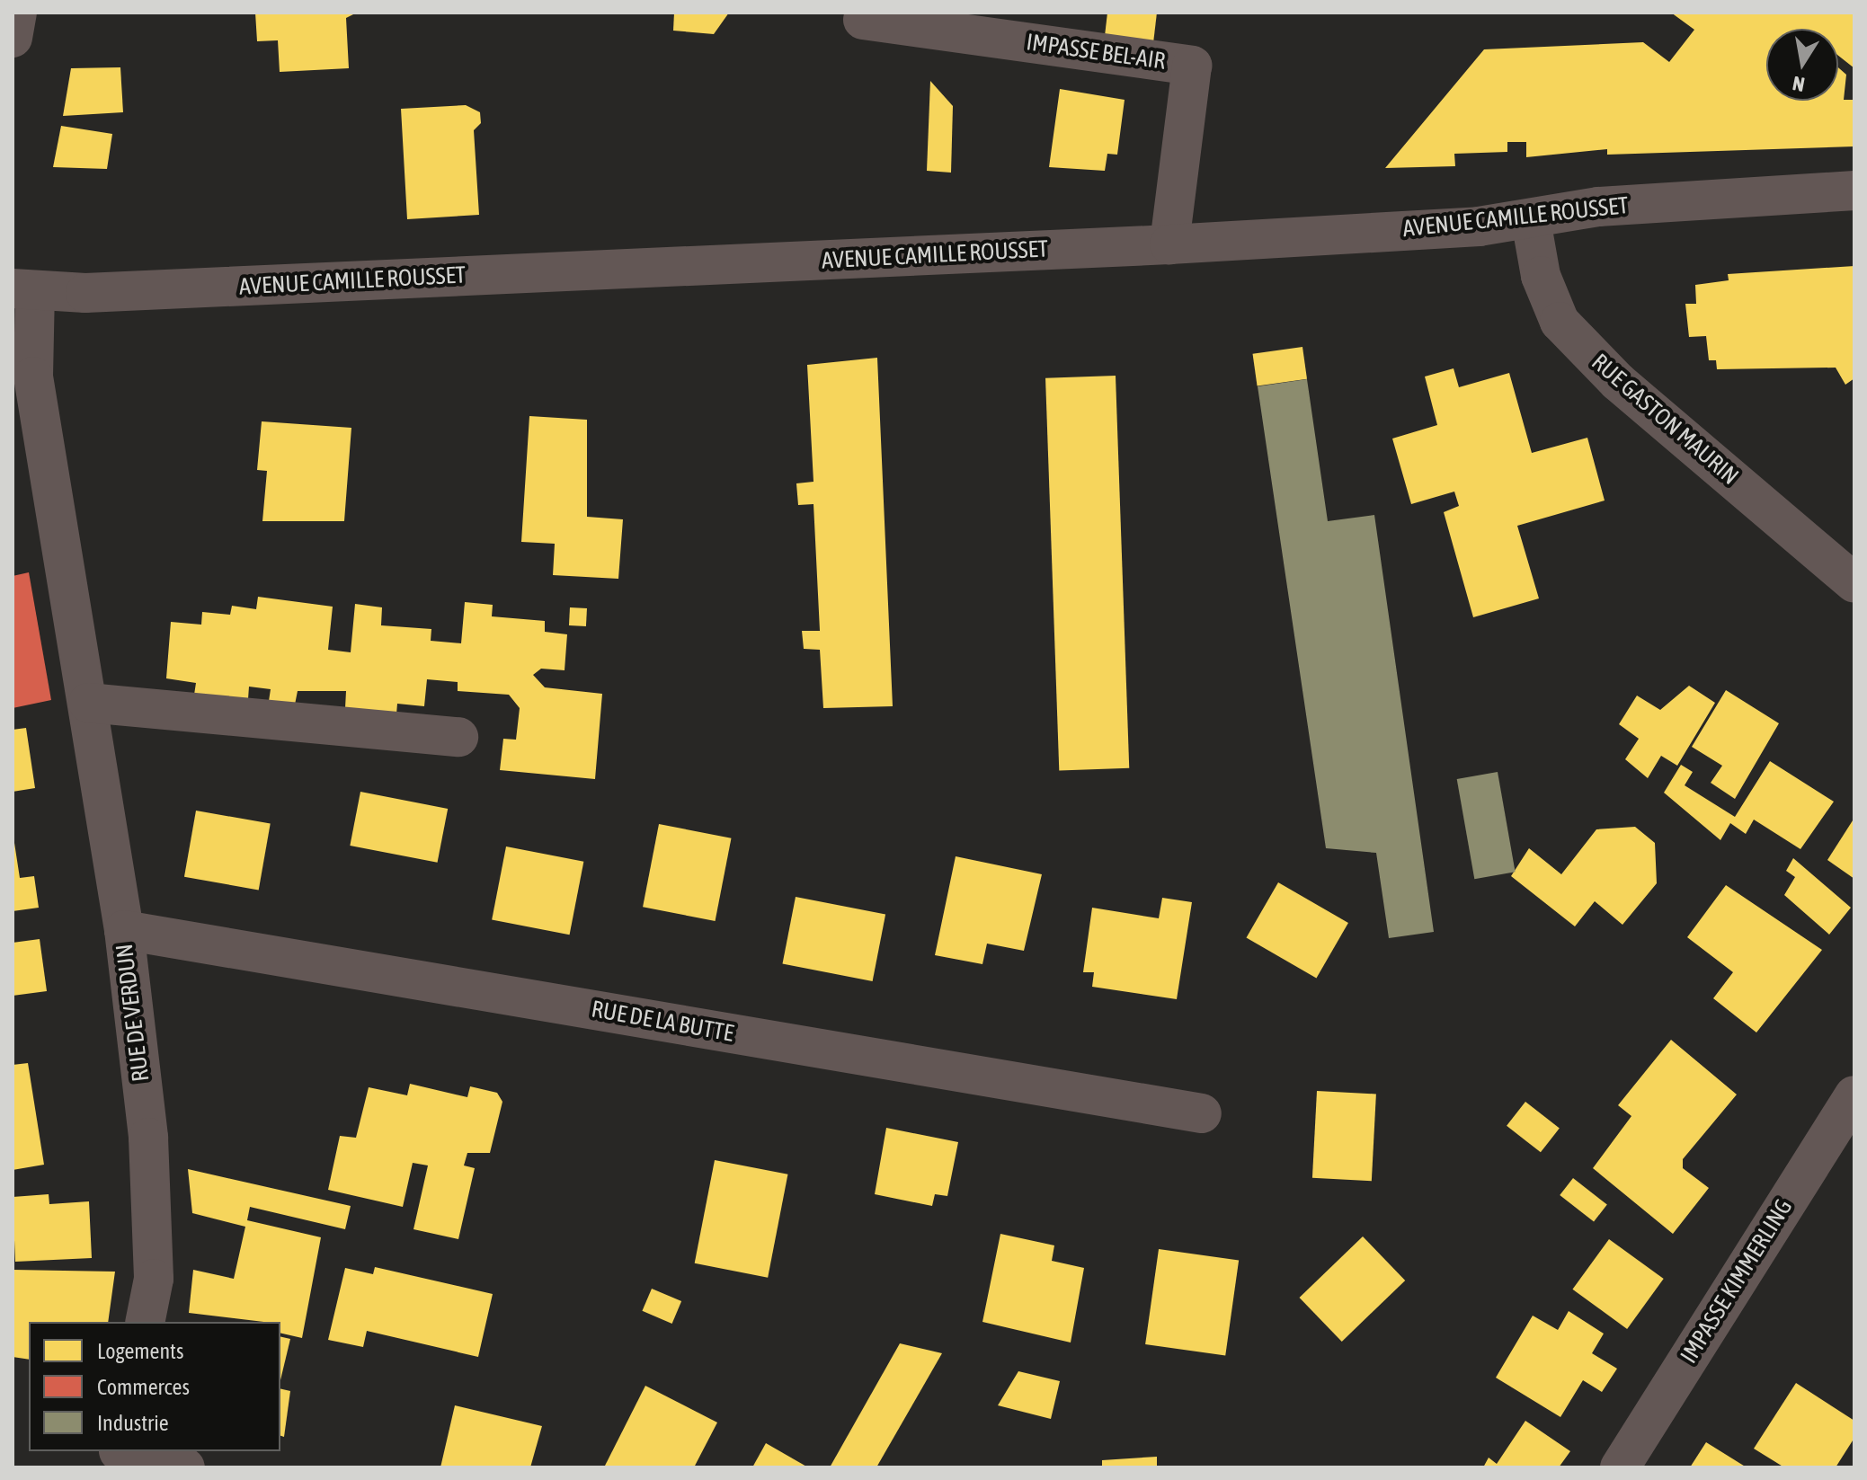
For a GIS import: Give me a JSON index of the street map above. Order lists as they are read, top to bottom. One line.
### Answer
{"streets":{"street":["IMPASSE BEL-AIR","AVENUE CAMILLE ROUSSET","RUE GASTON MAURIN","RUE DE VERDUN","RUE DE LA BUTTE","IMPASSE KIMMERLING"]},"crossings":[["IMPASSE BEL-AIR","AVENUE CAMILLE ROUSSET"],["AVENUE CAMILLE ROUSSET","RUE GASTON MAURIN"],["AVENUE CAMILLE ROUSSET","RUE DE VERDUN"],["RUE DE VERDUN","RUE DE LA BUTTE"]],"legend":["Logements","Commerces","Industrie"],"north":"bottom"}
